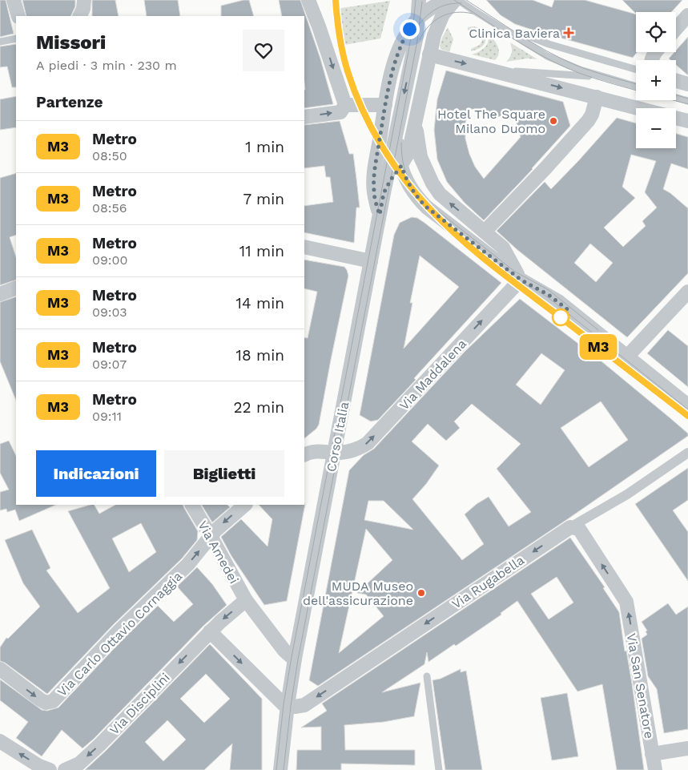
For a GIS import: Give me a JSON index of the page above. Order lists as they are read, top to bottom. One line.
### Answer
{"streets":{"street":["Via Maddalena","Corso Italia","Via Amedei","Via Rugabella","Via Carlo Ottavio Cornaggia","Via San Senatore","Via Disciplini"]},"crossings":[["Via Maddalena","Corso Italia"],["Corso Italia","Via Amedei"],["Corso Italia","Via Rugabella"],["Via Amedei","Via Carlo Ottavio Cornaggia"],["Via Amedei","Via Disciplini"],["Via Rugabella","Via San Senatore"]],"one_way":["Via Maddalena","Via Rugabella","Via Carlo Ottavio Cornaggia","Via San Senatore","Via Disciplini"],"places":{"health":["Clinica Baviera"],"other":["Hotel The Square Milano Duomo","MUDA Museo dell'assicurazione"]},"lines":["metro line M3"],"page":{"on_map":"M3","map_buttons":["+","−"],"heading":[["Missori","A piedi · 3 min · 230 m"],"Partenze"],"list":[{"mark":"M3","name":"Metro","note":"08:50","value":"1 min"},{"mark":"M3","name":"Metro","note":"08:56","value":"7 min"},{"mark":"M3","name":"Metro","note":"09:00","value":"11 min"},{"mark":"M3","name":"Metro","note":"09:03","value":"14 min"},{"mark":"M3","name":"Metro","note":"09:07","value":"18 min"},{"mark":"M3","name":"Metro","note":"09:11","value":"22 min"}],"buttons":["Indicazioni","Biglietti"]}}
